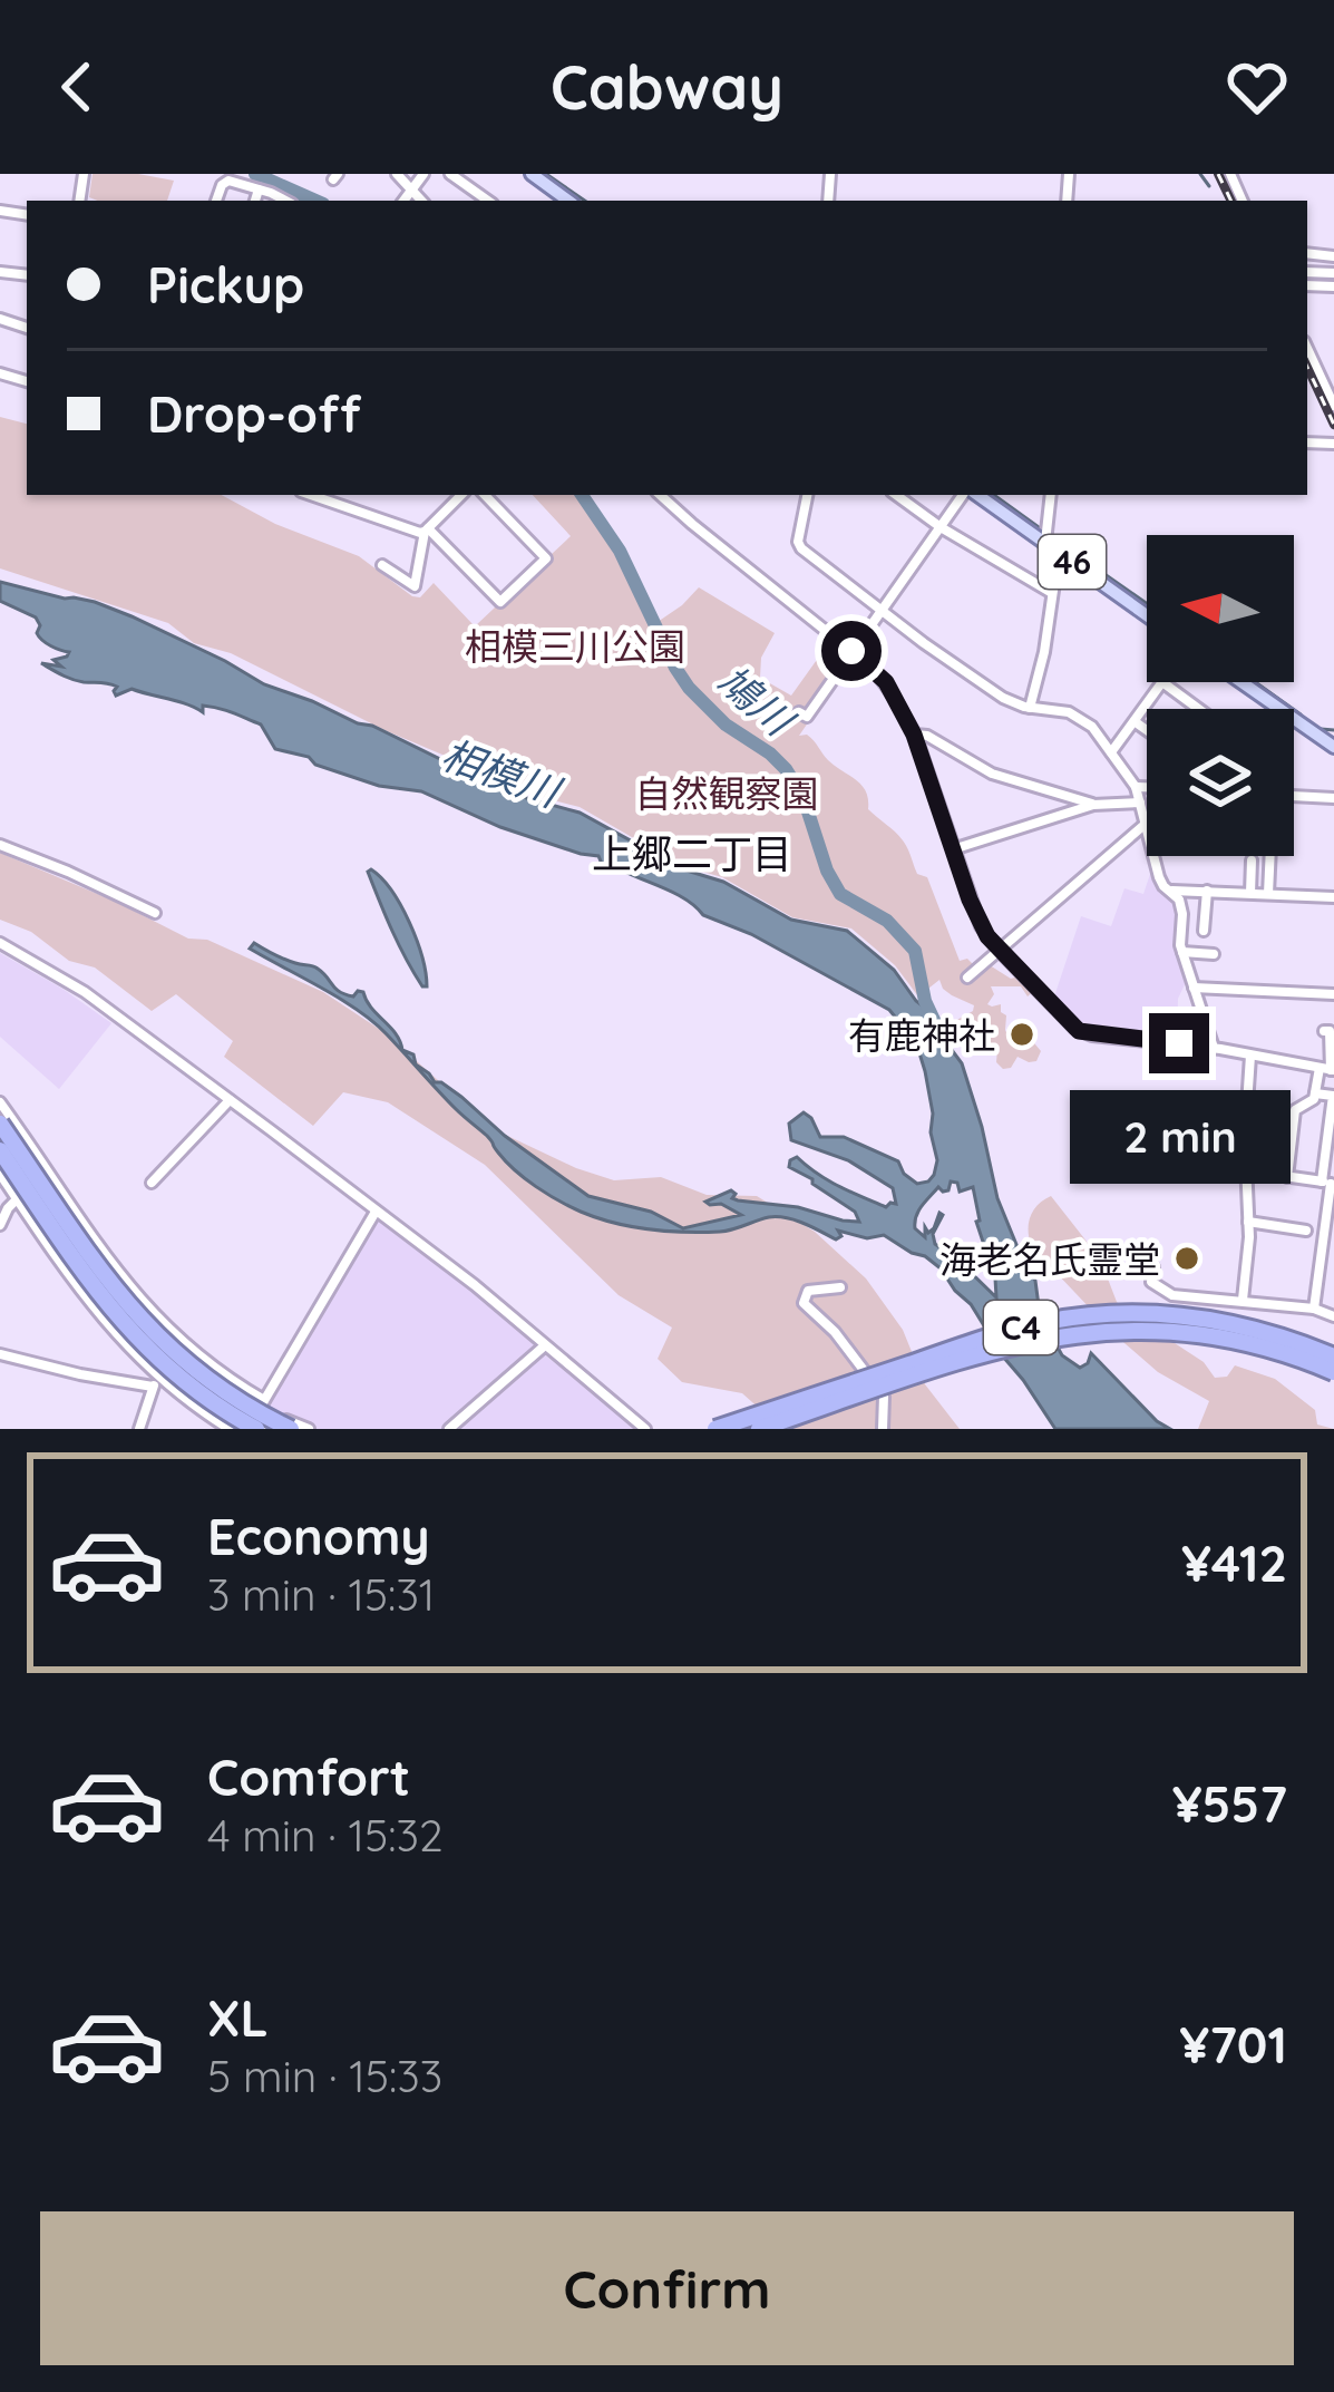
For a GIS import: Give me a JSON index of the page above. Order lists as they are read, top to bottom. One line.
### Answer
{"streets":{"highway":["C4"],"main road":["46"]},"districts":["上郷二丁目"],"water":["鳩川","相模川"],"parks":["相模三川公園","自然観察園"],"places":["有鹿神社","海老名氏霊堂"],"north":"left","page":{"header":"Cabway","banner":["Pickup","Drop-off"],"bubble":"2 min","list":[{"name":"Economy","note":"3 min · 15:31","value":"¥412"},{"name":"Comfort","note":"4 min · 15:32","value":"¥557"},{"name":"XL","note":"5 min · 15:33","value":"¥701"}],"buttons":"Confirm"}}
